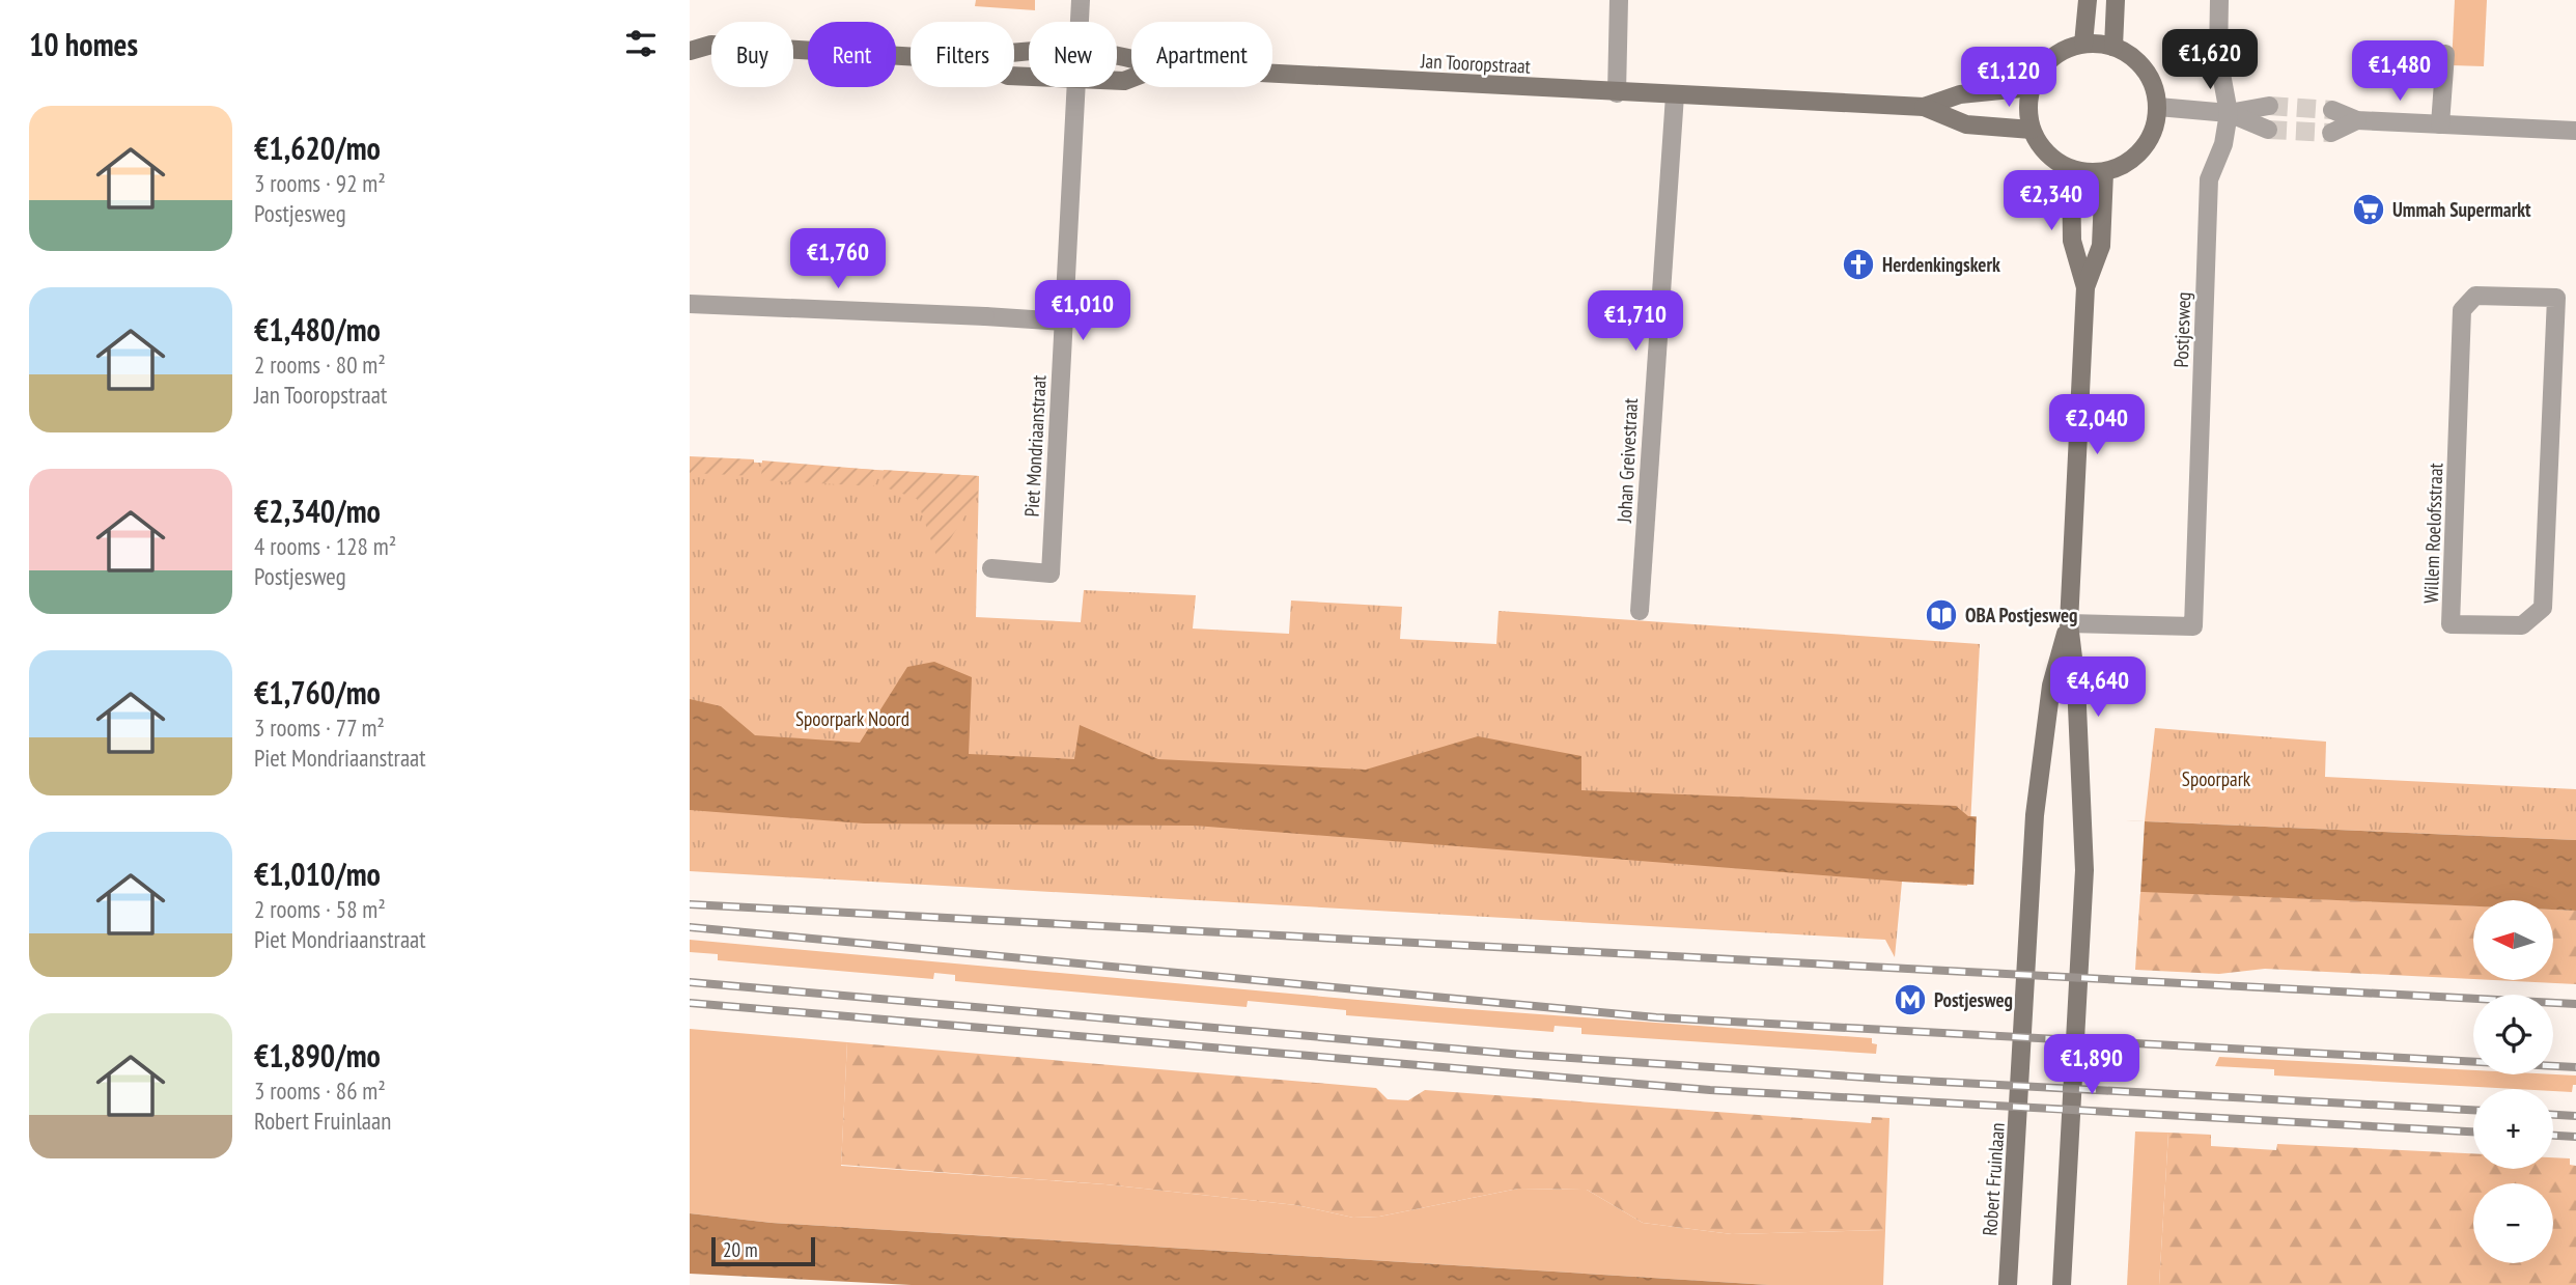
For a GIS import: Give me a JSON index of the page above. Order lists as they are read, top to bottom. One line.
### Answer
{"streets":{"street":["Jan Tooropstraat","Postjesweg","Piet Mondriaanstraat","Johan Greivestraat","Willem Roelofsstraat","Robert Fruinlaan"]},"crossings":[["Jan Tooropstraat","Johan Greivestraat"],["Postjesweg","Robert Fruinlaan"]],"parks":["Spoorpark Noord","Spoorpark"],"places":{"supermarket":["Ummah Supermarkt"],"church":["Herdenkingskerk"],"library":["OBA Postjesweg"],"metro station":["Postjesweg"]},"scale_bar":"20 m","north":"left","page":{"heading":"10 homes","chip":["Buy","Rent","Filters","New","Apartment"],"price":["€1,620","€1,480","€1,120","€2,340","€1,760","€1,010","€1,710","€2,040","€4,640","€1,890"],"list":[{"name":"€1,620/mo","note":"3 rooms · 92 m² · Postjesweg"},{"name":"€1,480/mo","note":"2 rooms · 80 m² · Jan Tooropstraat"},{"name":"€2,340/mo","note":"4 rooms · 128 m² · Postjesweg"},{"name":"€1,760/mo","note":"3 rooms · 77 m² · Piet Mondriaanstraat"},{"name":"€1,010/mo","note":"2 rooms · 58 m² · Piet Mondriaanstraat"},{"name":"€1,890/mo","note":"3 rooms · 86 m² · Robert Fruinlaan"}],"map_buttons":["+","−"],"scale":"20 m"}}
